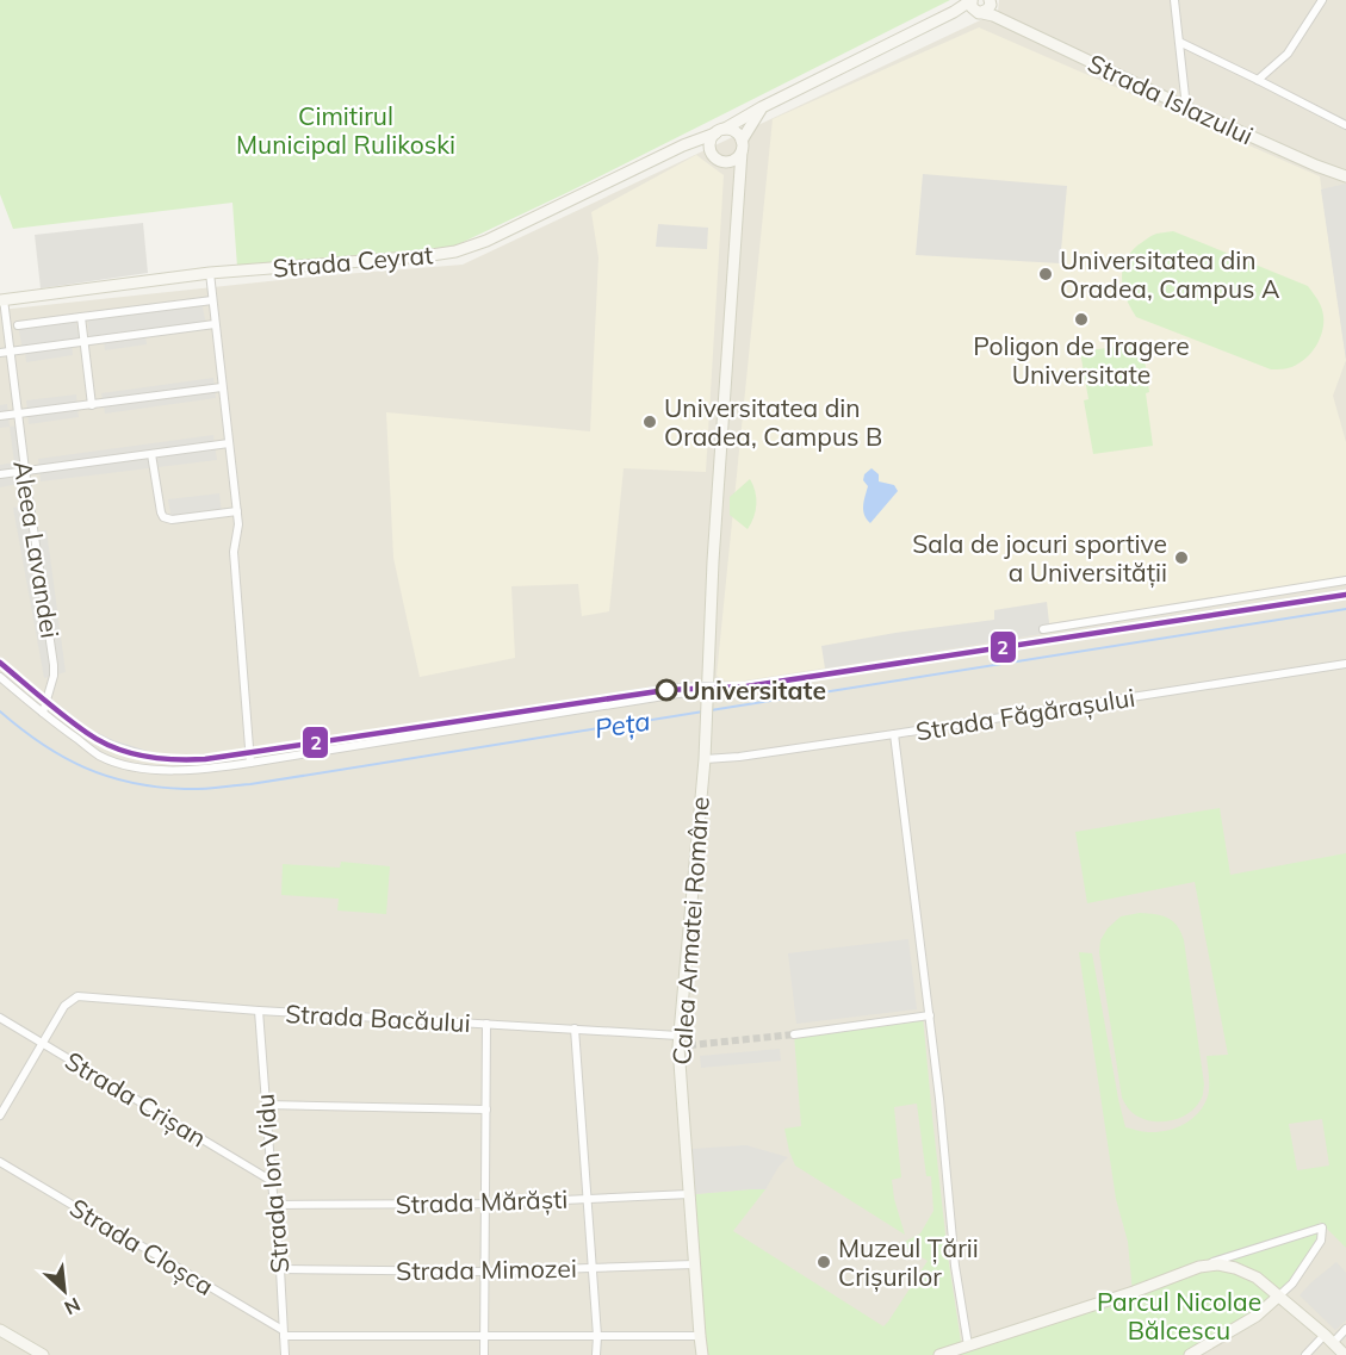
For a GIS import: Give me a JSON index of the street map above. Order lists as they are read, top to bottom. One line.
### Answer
{"streets":{"main road":["Strada Islazului","Strada Ceyrat","Calea Armatei Române"],"street":["Aleea Lavandei","Strada Făgărașului","Strada Bacăului","Strada Crișan","Strada Ion Vidu","Strada Mărăști","Strada Cloșca","Strada Mimozei"]},"crossings":[["Strada Islazului","Strada Ceyrat"],["Strada Ceyrat","Aleea Lavandei"],["Strada Ceyrat","Calea Armatei Române"],["Strada Făgărașului","Calea Armatei Române"],["Calea Armatei Române","Strada Bacăului"],["Calea Armatei Române","Strada Mărăști"],["Calea Armatei Române","Strada Mimozei"],["Strada Bacăului","Strada Crișan"],["Strada Bacăului","Strada Ion Vidu"],["Strada Crișan","Strada Ion Vidu"],["Strada Ion Vidu","Strada Mărăști"],["Strada Ion Vidu","Strada Cloșca"],["Strada Ion Vidu","Strada Mimozei"]],"water":["Peța"],"parks":["Cimitirul Municipal Rulikoski","Parcul Nicolae Bălcescu"],"places":["Universitatea din Oradea, Campus A","Poligon de Tragere Universitate","Universitatea din Oradea, Campus B","Sala de jocuri sportive a Universității","Universitate","Muzeul Țării Crișurilor"],"lines":["transit line 2"],"north":"bottom right"}
